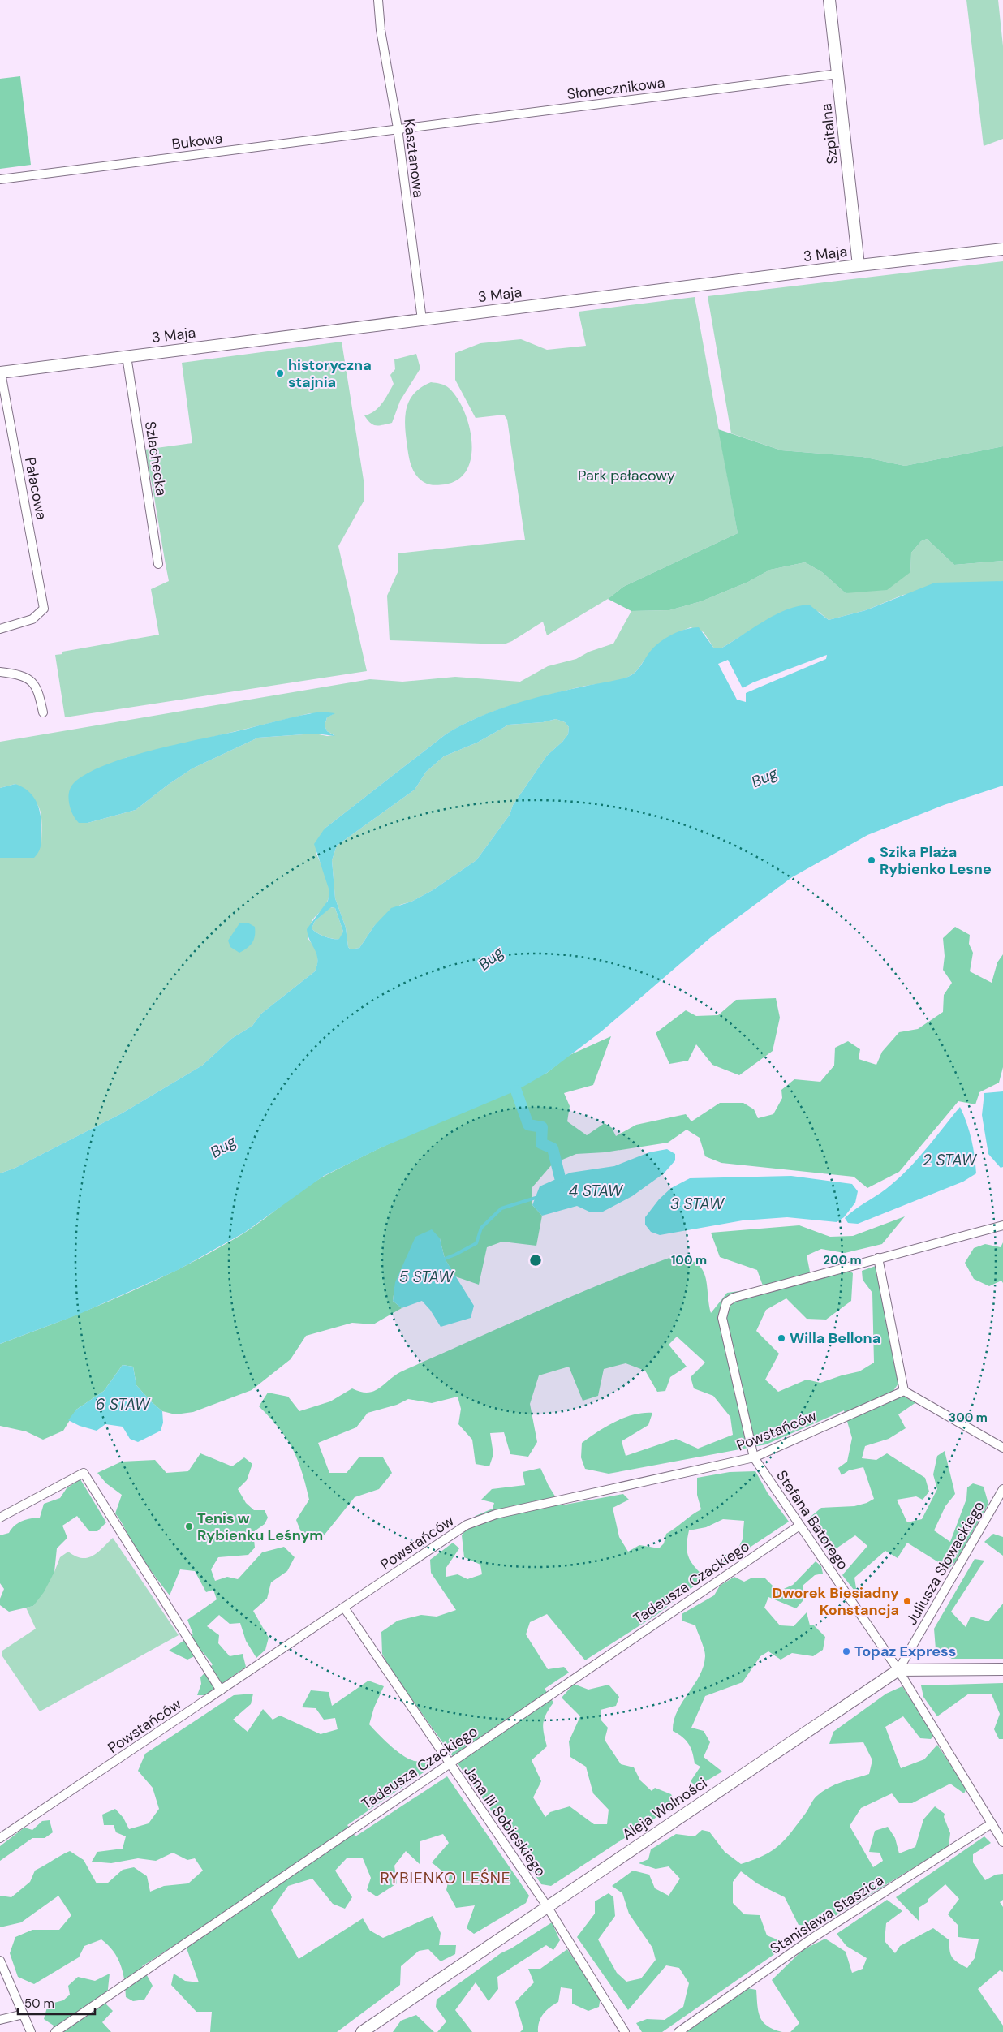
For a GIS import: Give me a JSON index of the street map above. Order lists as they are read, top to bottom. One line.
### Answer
{"streets":{"street":["Słonecznikowa","Szpitalna","Bukowa","Kasztanowa","3 Maja","Szlachecka","Pałacowa","Powstańców","Stefana Batorego","Juliusza Słowackiego","Tadeusza Czackiego","Aleja Wolności","Jana III Sobieskiego","Stanisława Staszica"]},"crossings":[["Słonecznikowa","Szpitalna"],["Słonecznikowa","Bukowa"],["Słonecznikowa","Kasztanowa"],["Szpitalna","3 Maja"],["Bukowa","Kasztanowa"],["Kasztanowa","3 Maja"],["3 Maja","Szlachecka"],["3 Maja","Pałacowa"],["Powstańców","Stefana Batorego"],["Powstańców","Jana III Sobieskiego"],["Stefana Batorego","Juliusza Słowackiego"],["Stefana Batorego","Tadeusza Czackiego"],["Stefana Batorego","Aleja Wolności"],["Stefana Batorego","Stanisława Staszica"],["Juliusza Słowackiego","Aleja Wolności"],["Tadeusza Czackiego","Jana III Sobieskiego"],["Aleja Wolności","Jana III Sobieskiego"]],"districts":["RYBIENKO LEŚNE"],"water":["Bug","2 STAW","4 STAW","3 STAW","5 STAW","6 STAW"],"parks":["Park pałacowy"],"places":["historyczna stajnia","Szika Plaża Rybienko Lesne","Willa Bellona","Tenis w Rybienku Leśnym","Dworek Biesiadny Konstancja","Topaz Express"],"scale_bar":"50 m","rings":["100 m","200 m","300 m"]}
